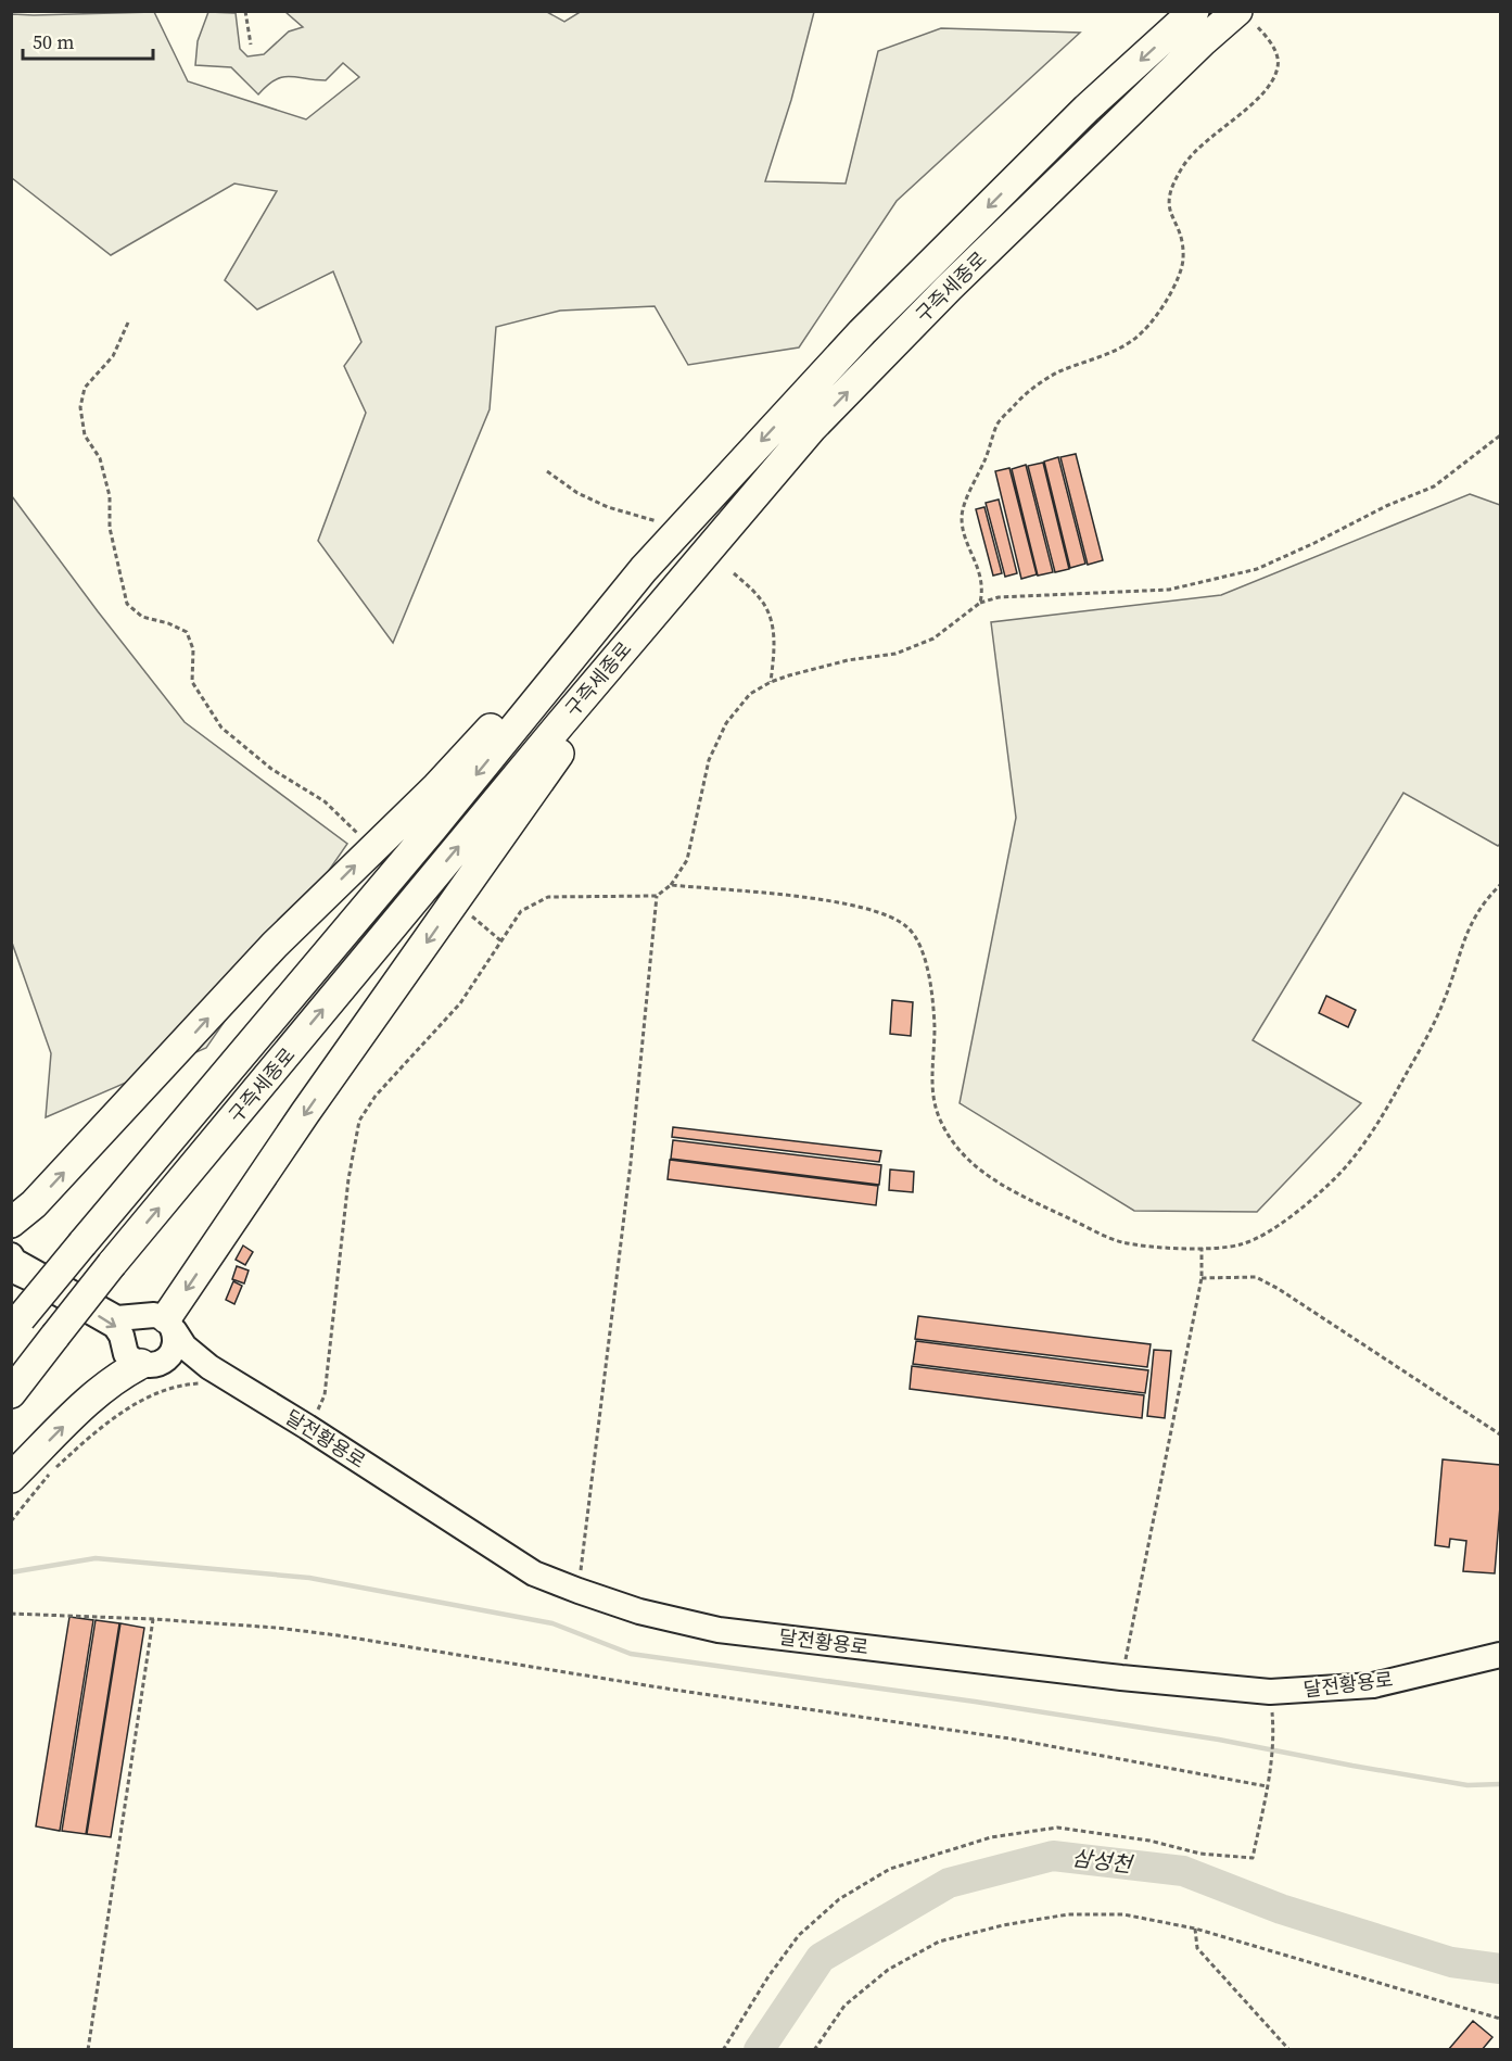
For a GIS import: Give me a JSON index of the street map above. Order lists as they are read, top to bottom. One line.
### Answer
{"streets":{"highway":["구즉세종로"],"main road":["달전황용로"]},"water":["삼성천"],"scale_bar":"50 m"}
